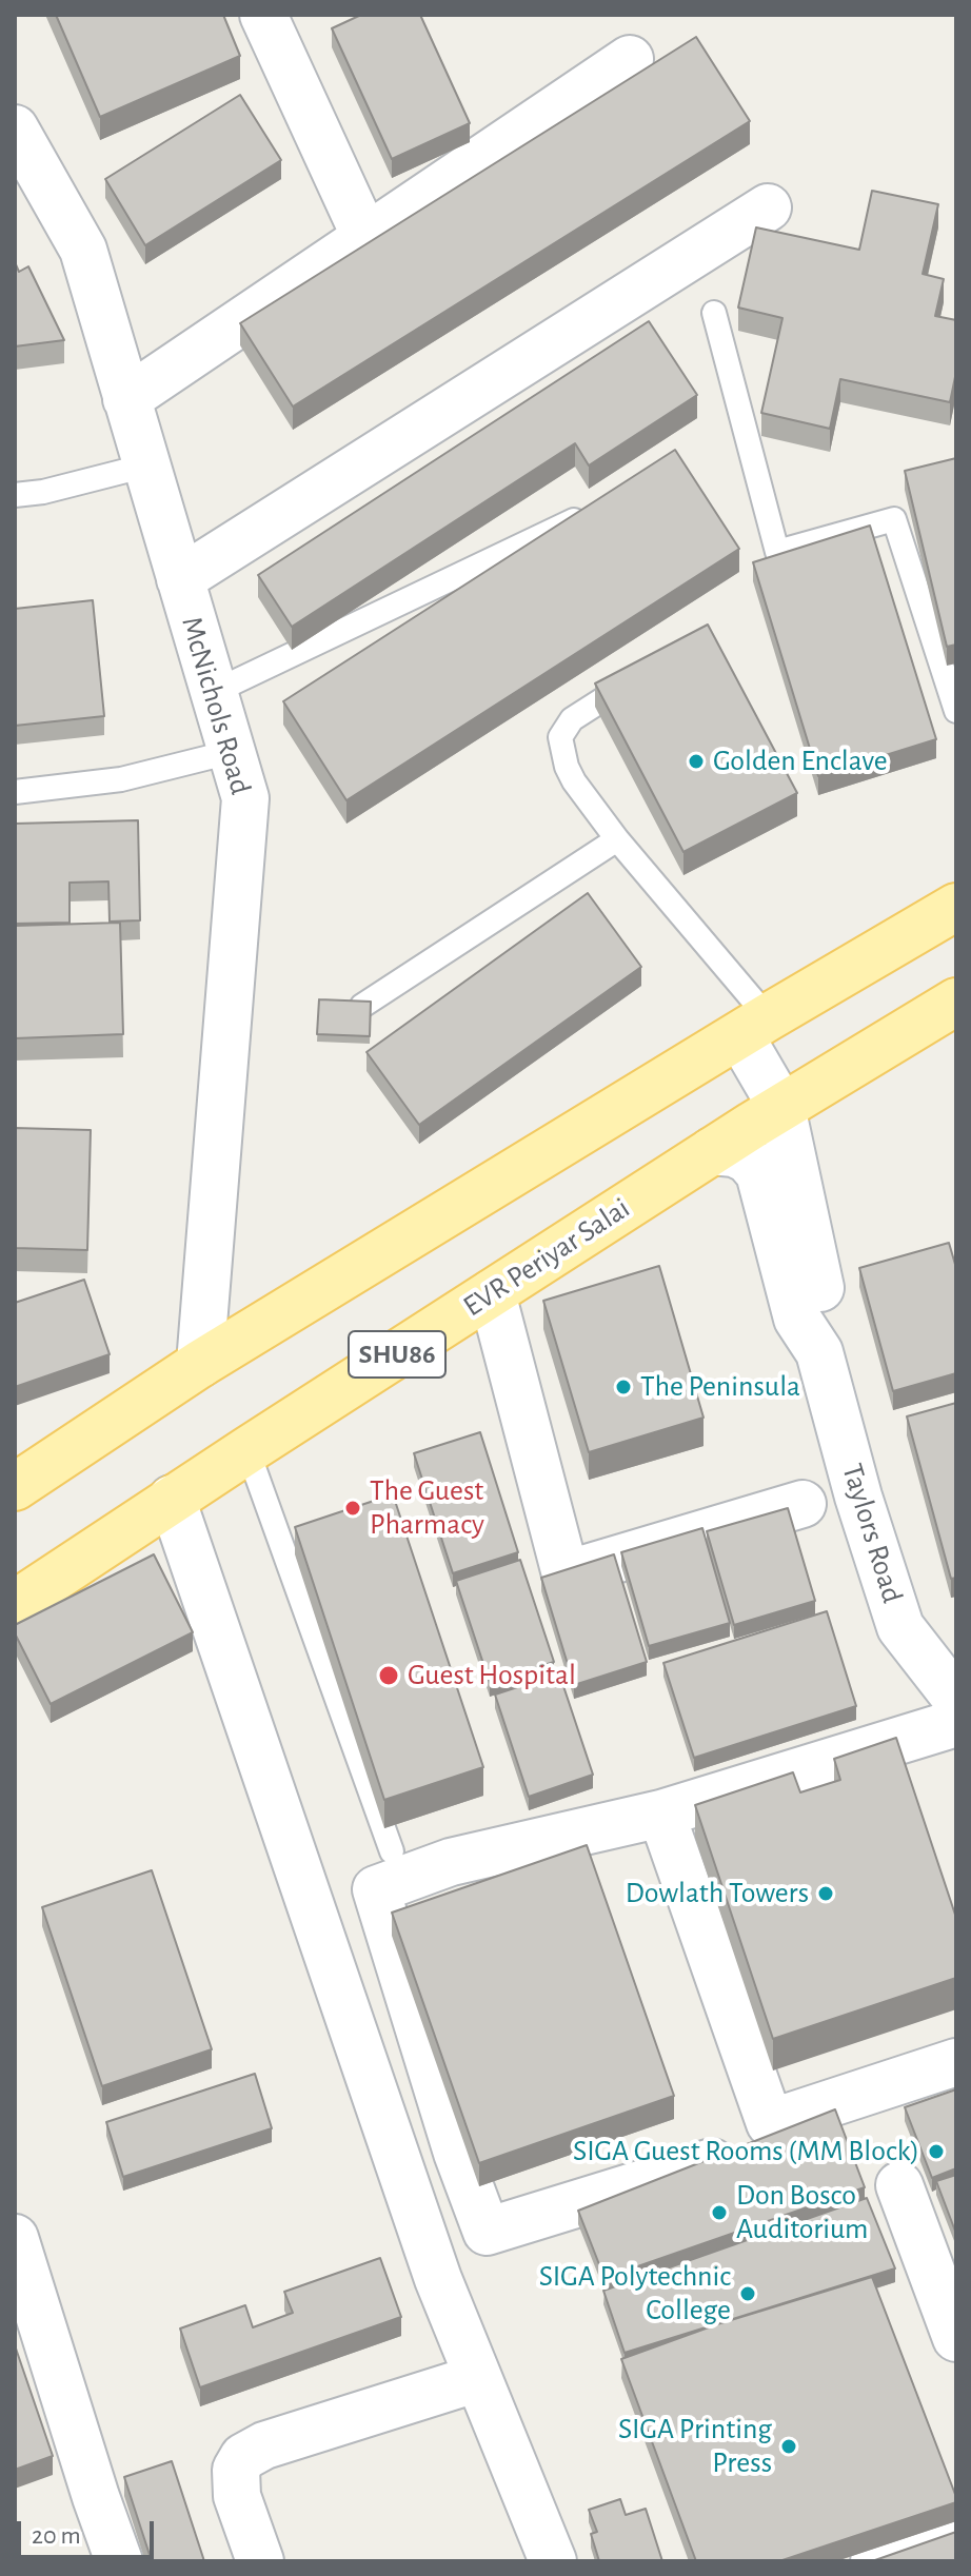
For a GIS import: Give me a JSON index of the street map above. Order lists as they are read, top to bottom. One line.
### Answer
{"streets":{"main road":["EVR Periyar Salai","SHU86"],"street":["McNichols Road","Taylors Road"]},"crossings":[["EVR Periyar Salai","Taylors Road"]],"places":["Golden Enclave","The Peninsula","The Guest Pharmacy","Guest Hospital","Dowlath Towers","SIGA Guest Rooms (MM Block)","Don Bosco Auditorium","SIGA Polytechnic College","SIGA Printing Press"],"scale_bar":"20 m"}
